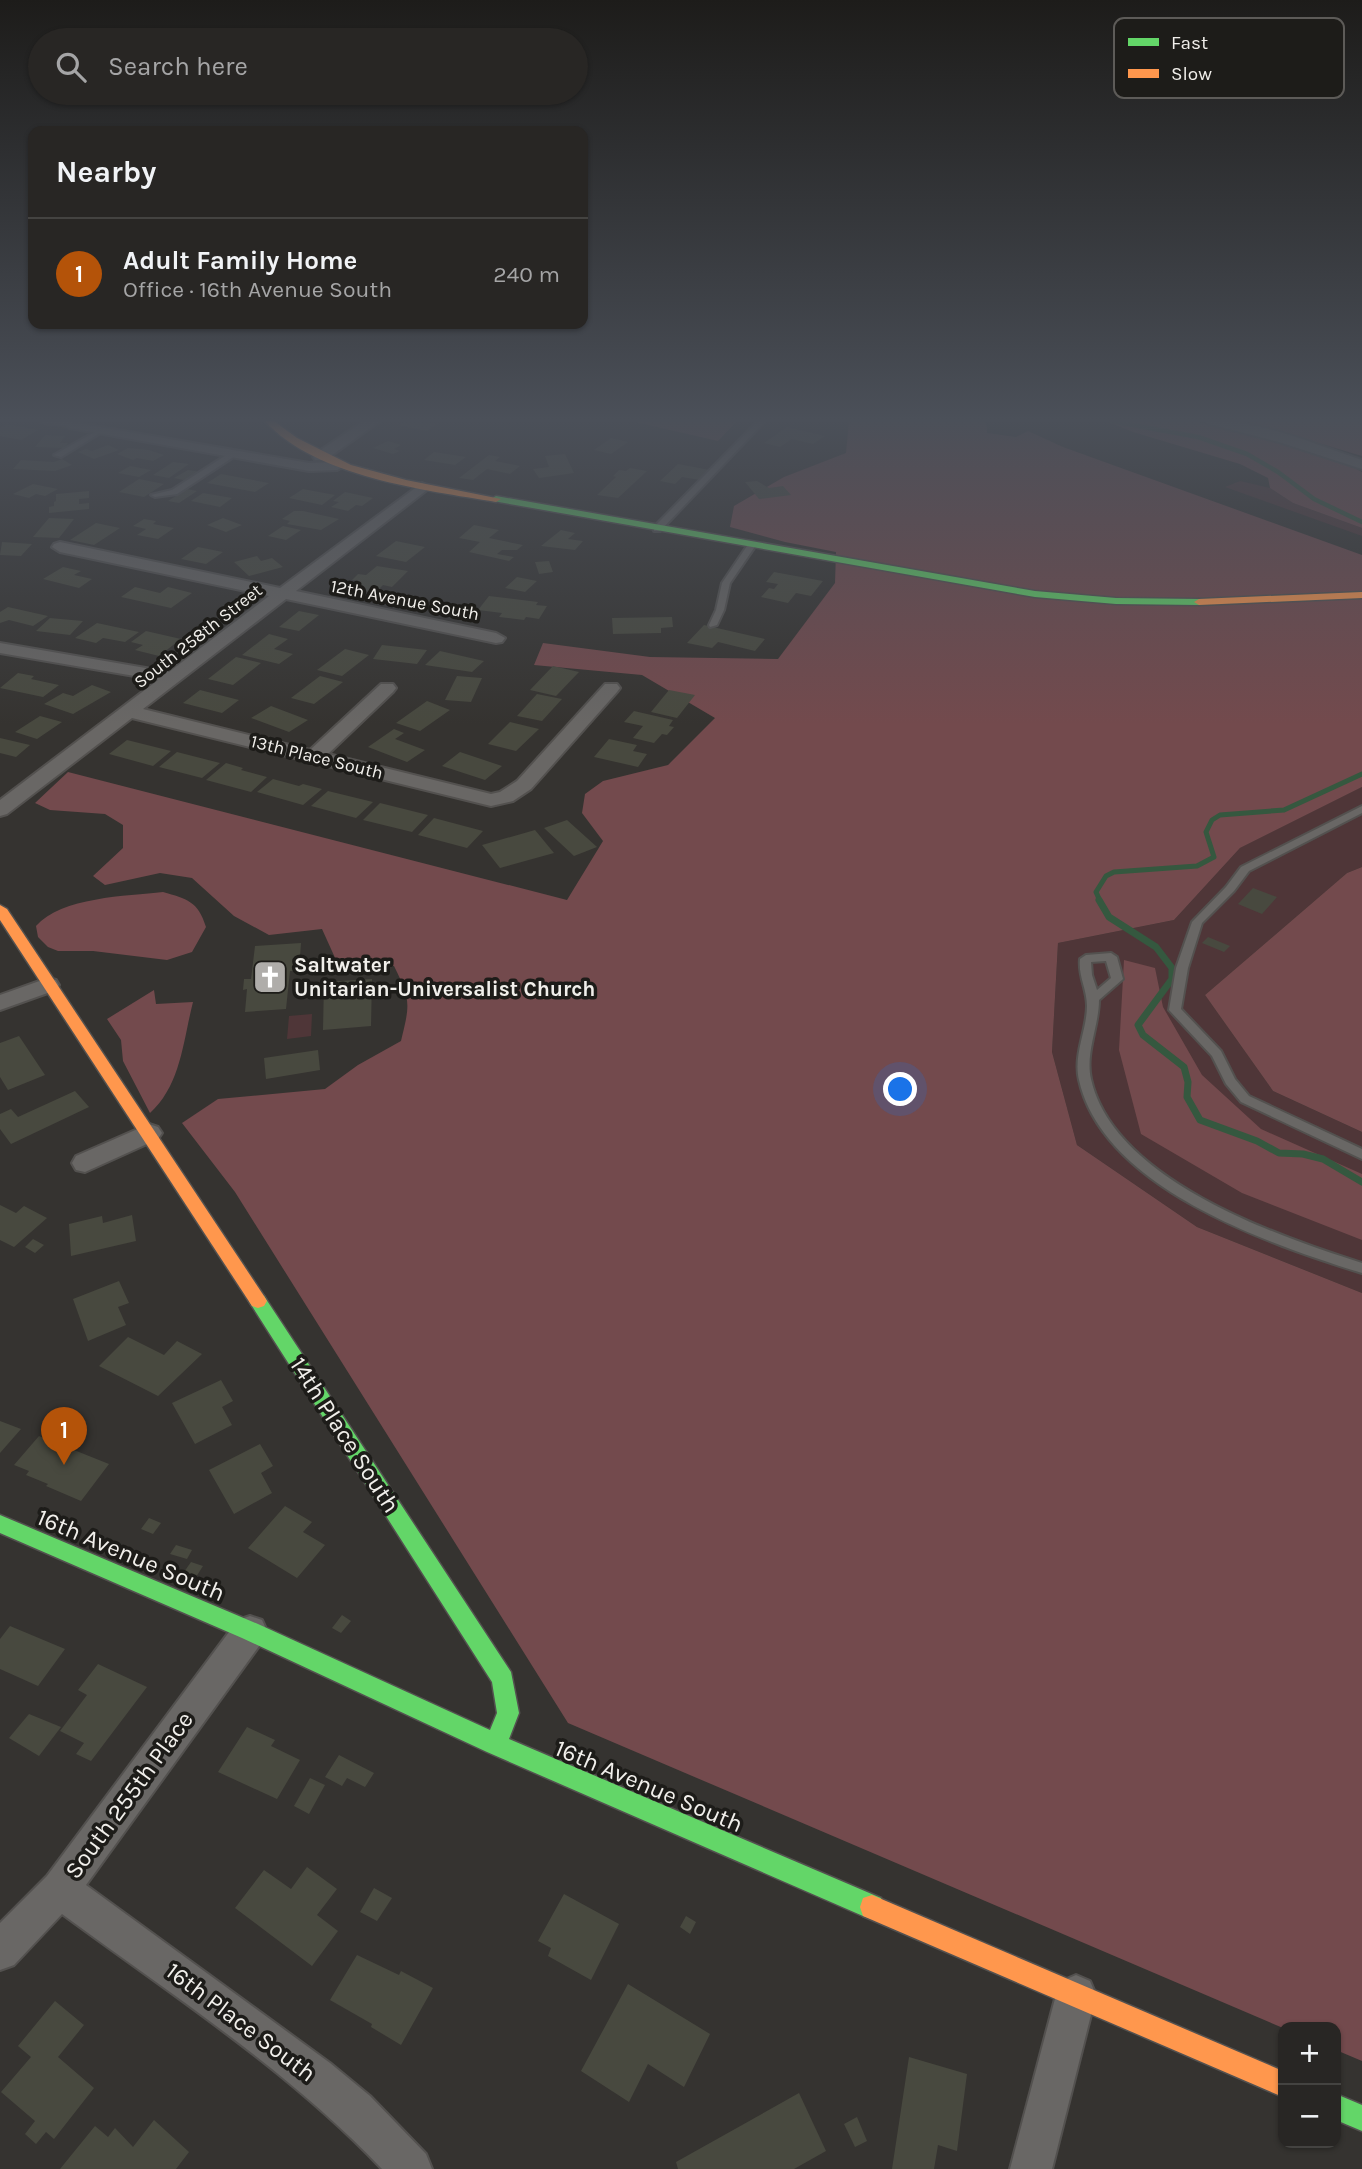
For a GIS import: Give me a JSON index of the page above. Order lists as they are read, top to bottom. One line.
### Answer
{"streets":{"main road":["14th Place South","16th Avenue South"],"street":["12th Avenue South","South 258th Street","13th Place South","South 255th Place","16th Place South"]},"crossings":[["12th Avenue South","South 258th Street"],["South 258th Street","13th Place South"],["14th Place South","16th Avenue South"],["16th Avenue South","South 255th Place"],["South 255th Place","16th Place South"]],"places":{"church":["Saltwater Unitarian-Universalist Church"]},"legend":["Fast","Slow"],"page":{"search":"Search here","heading":"Nearby","list":[{"mark":"1","name":"Adult Family Home","note":"Office · 16th Avenue South","value":"240 m"}],"pins":"1","map_buttons":["+","−"]}}
